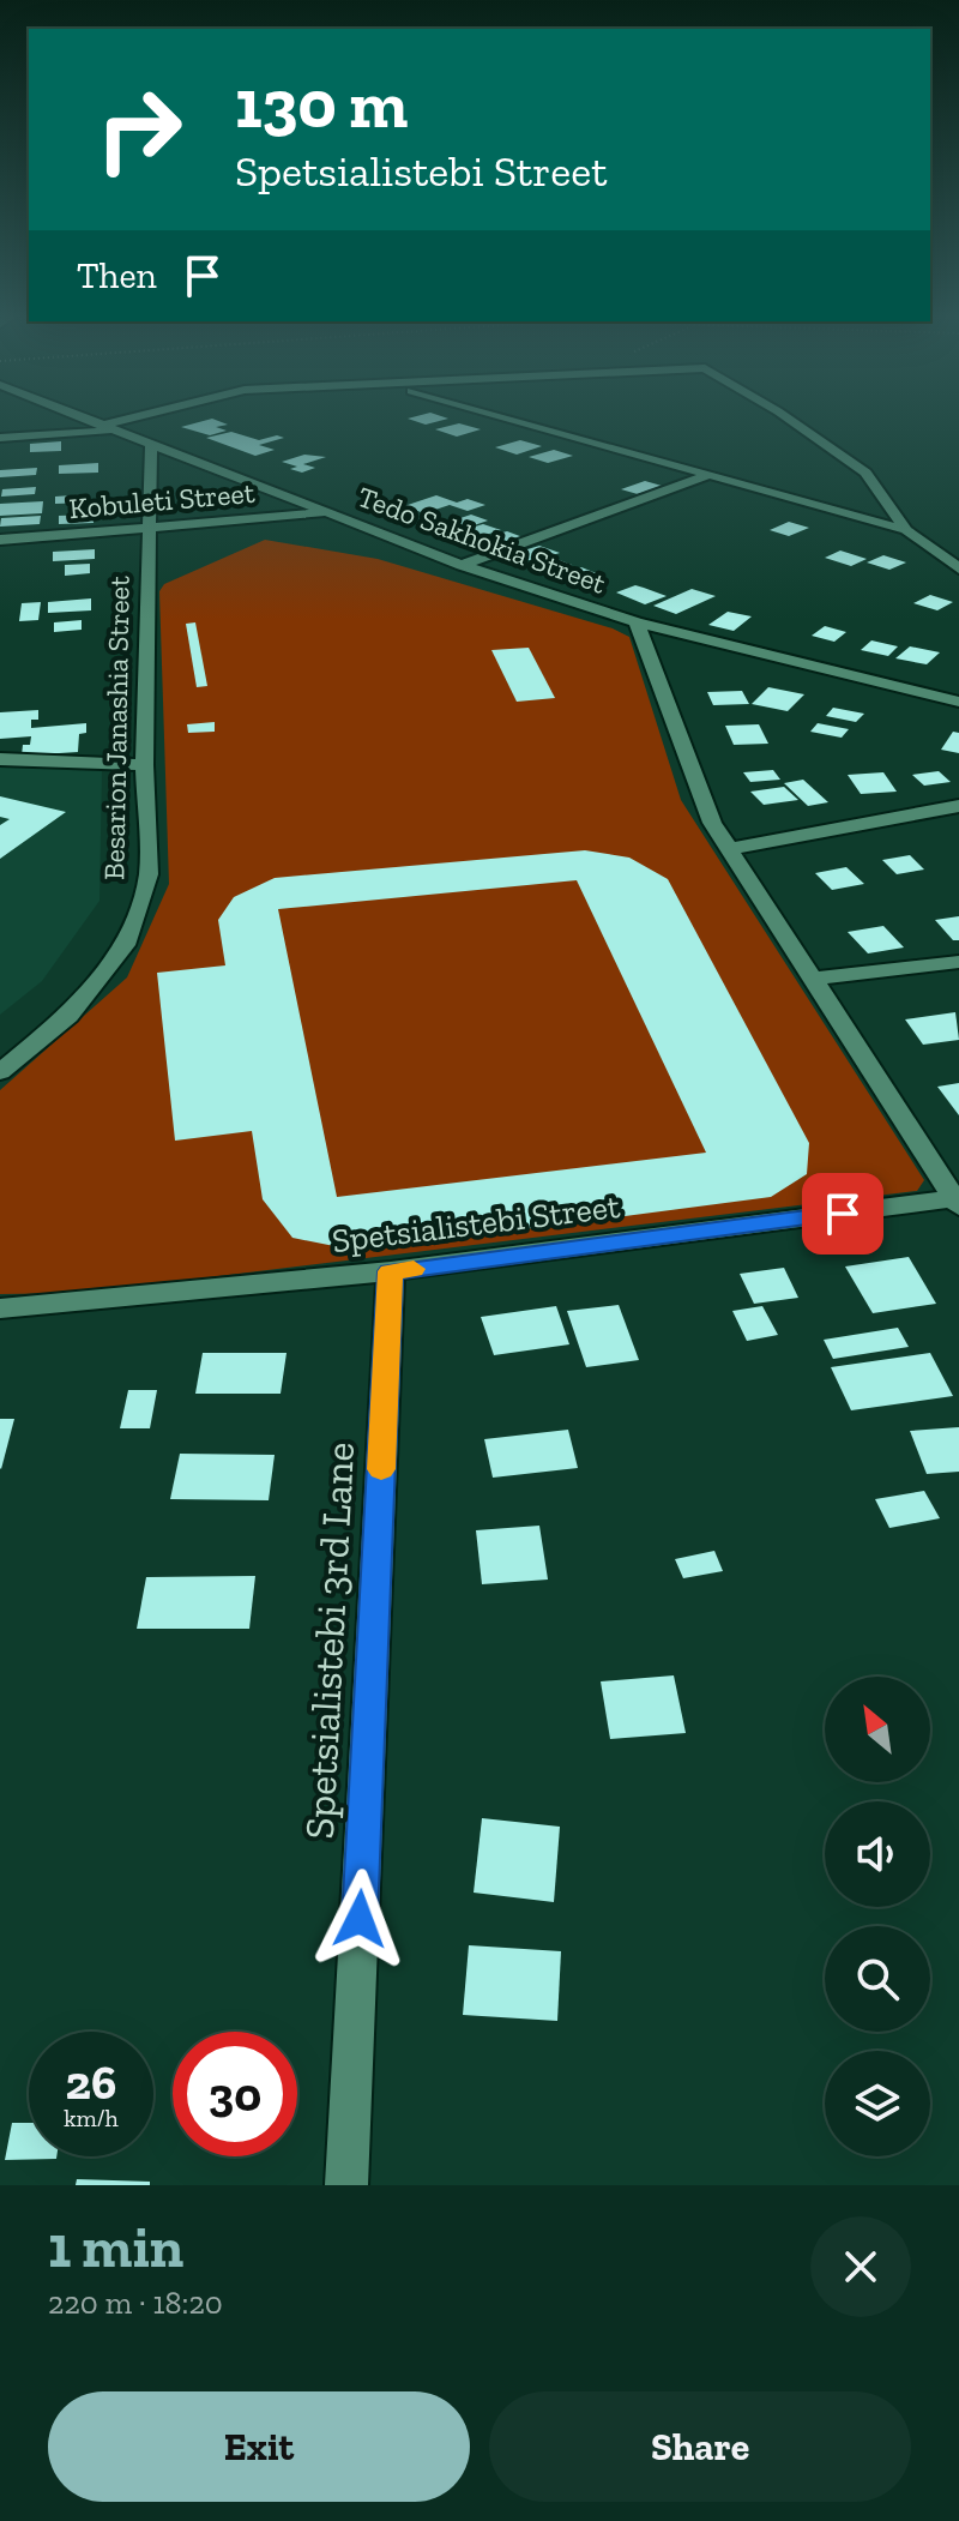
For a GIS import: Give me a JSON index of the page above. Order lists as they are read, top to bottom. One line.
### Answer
{"streets":{"street":["Kobuleti Street","Tedo Sakhokia Street","Besarion Janashia Street","Spetsialistebi Street","Spetsialistebi 3rd Lane"]},"crossings":[["Kobuleti Street","Tedo Sakhokia Street"],["Kobuleti Street","Besarion Janashia Street"],["Tedo Sakhokia Street","Besarion Janashia Street"],["Spetsialistebi Street","Spetsialistebi 3rd Lane"]],"north":"top left","page":{"turn":["130 m","Spetsialistebi Street"],"then":"Then","speed":"26 km/h","limit":"30","heading":["1 min","220 m · 18:20"],"buttons":["Exit","Share"]}}
